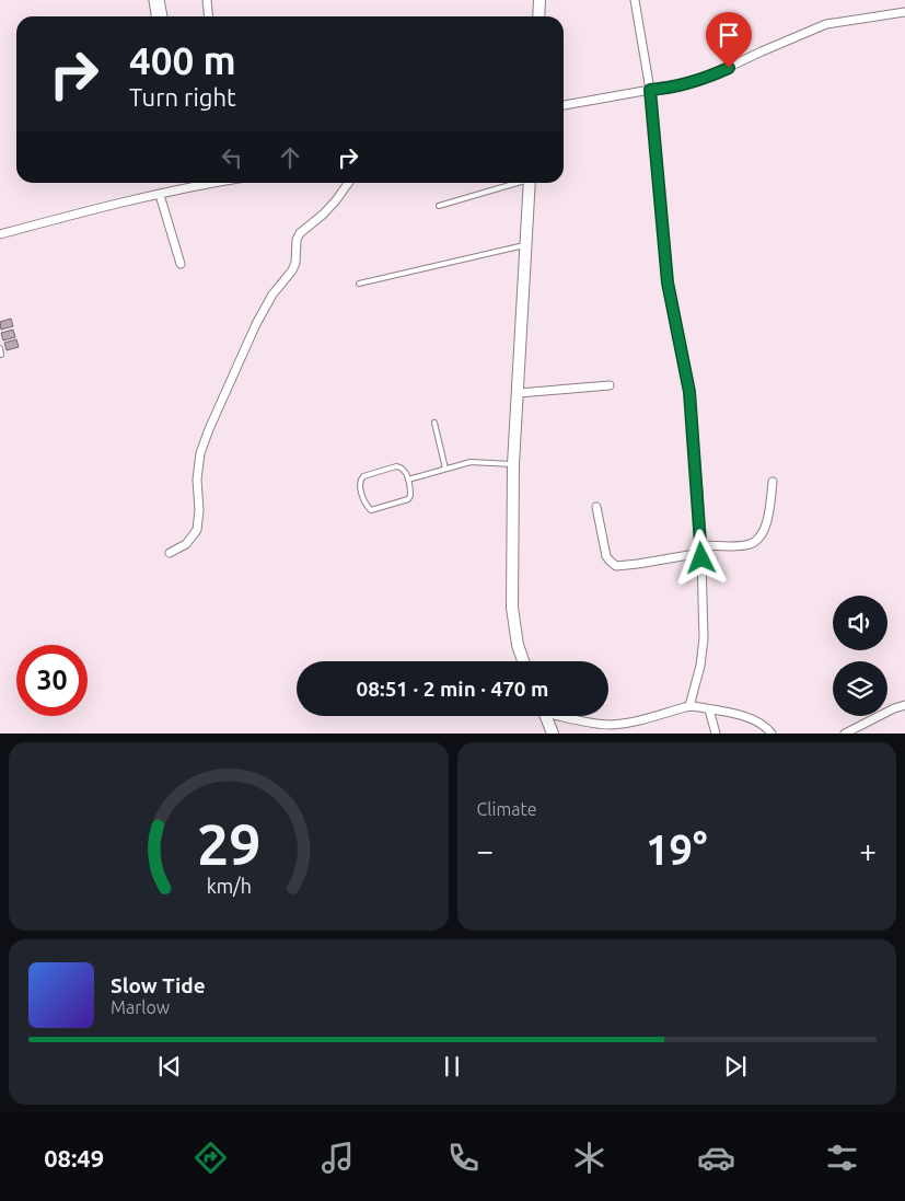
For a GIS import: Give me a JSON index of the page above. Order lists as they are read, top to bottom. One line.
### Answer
{"page":{"turn":["400 m","Turn right"],"limit":"30","trip":"08:51 · 2 min · 470 m","tile":"Climate","heat":["−","19°","+"],"song":["Slow Tide","Marlow"],"tabs":"08:49","gauge":["29","km/h"]}}
